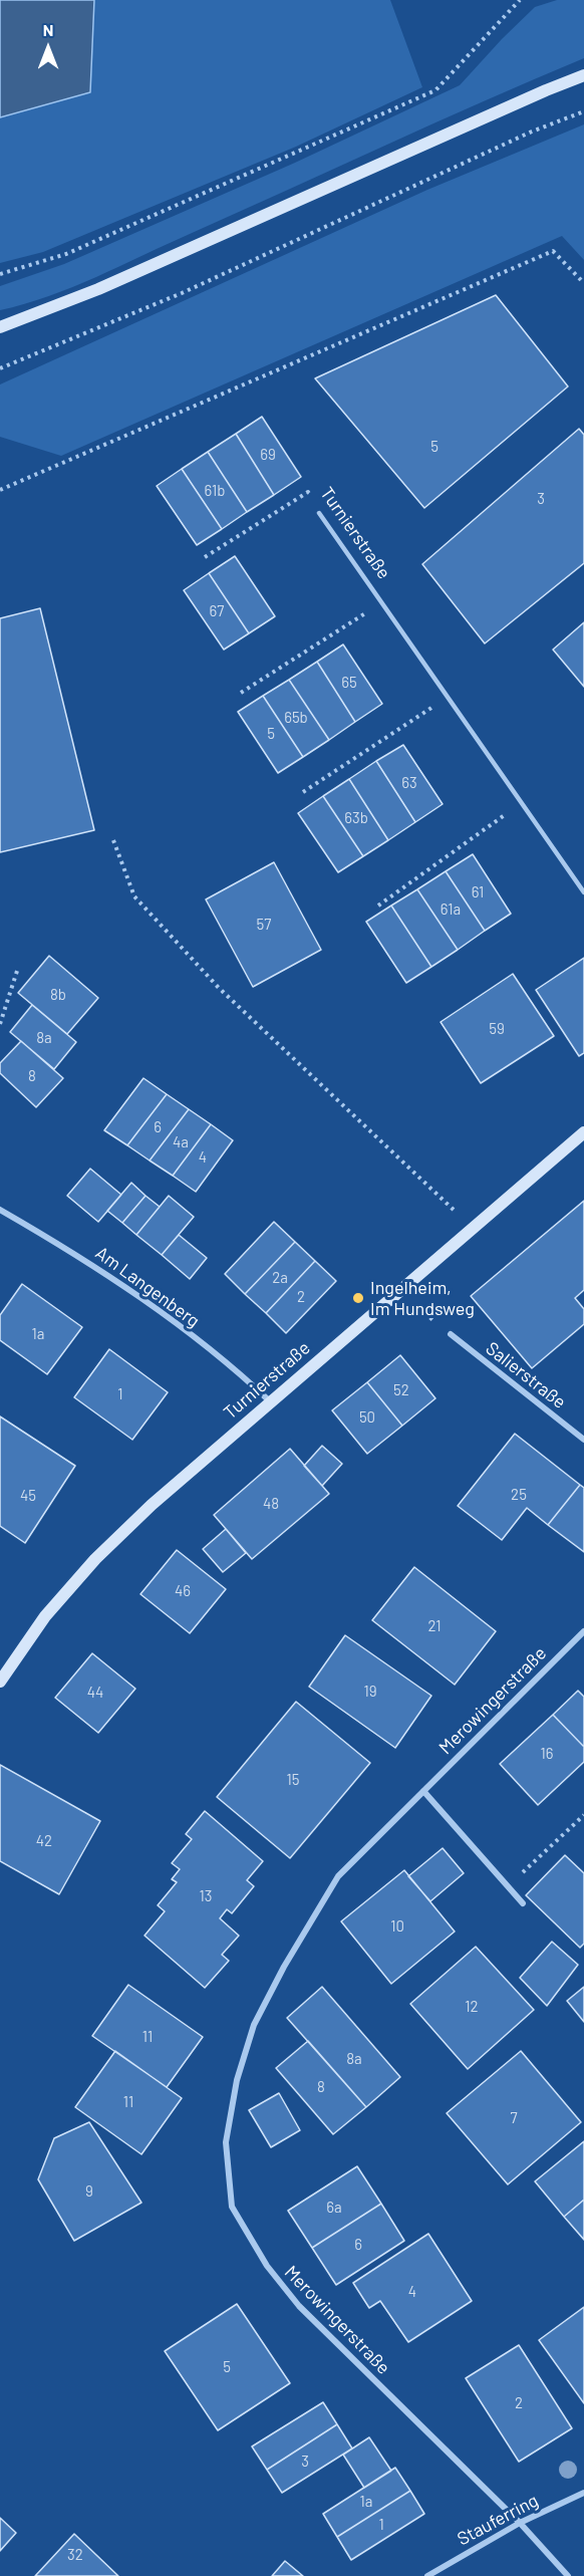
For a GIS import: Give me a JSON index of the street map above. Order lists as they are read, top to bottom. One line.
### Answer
{"streets":{"main road":["Turnierstraße"],"street":["Am Langenberg","Salierstraße","Merowingerstraße","Stauferring"]},"crossings":[["Turnierstraße","Am Langenberg"],["Merowingerstraße","Stauferring"]],"places":["Ingelheim, Im Hundsweg"],"house_numbers":["5","69","61b","3","67","65","65b","5","63","63b","61","61a","57","8b","59","8a","8","6","4a","4","2a","2","1a","52","1","50","25","45","48","46","21","19","44","16","15","42","13","10","12","11","8a","8","11","7","9","6a","6","4","5","2","3","1a","1","32"],"north":"top"}
